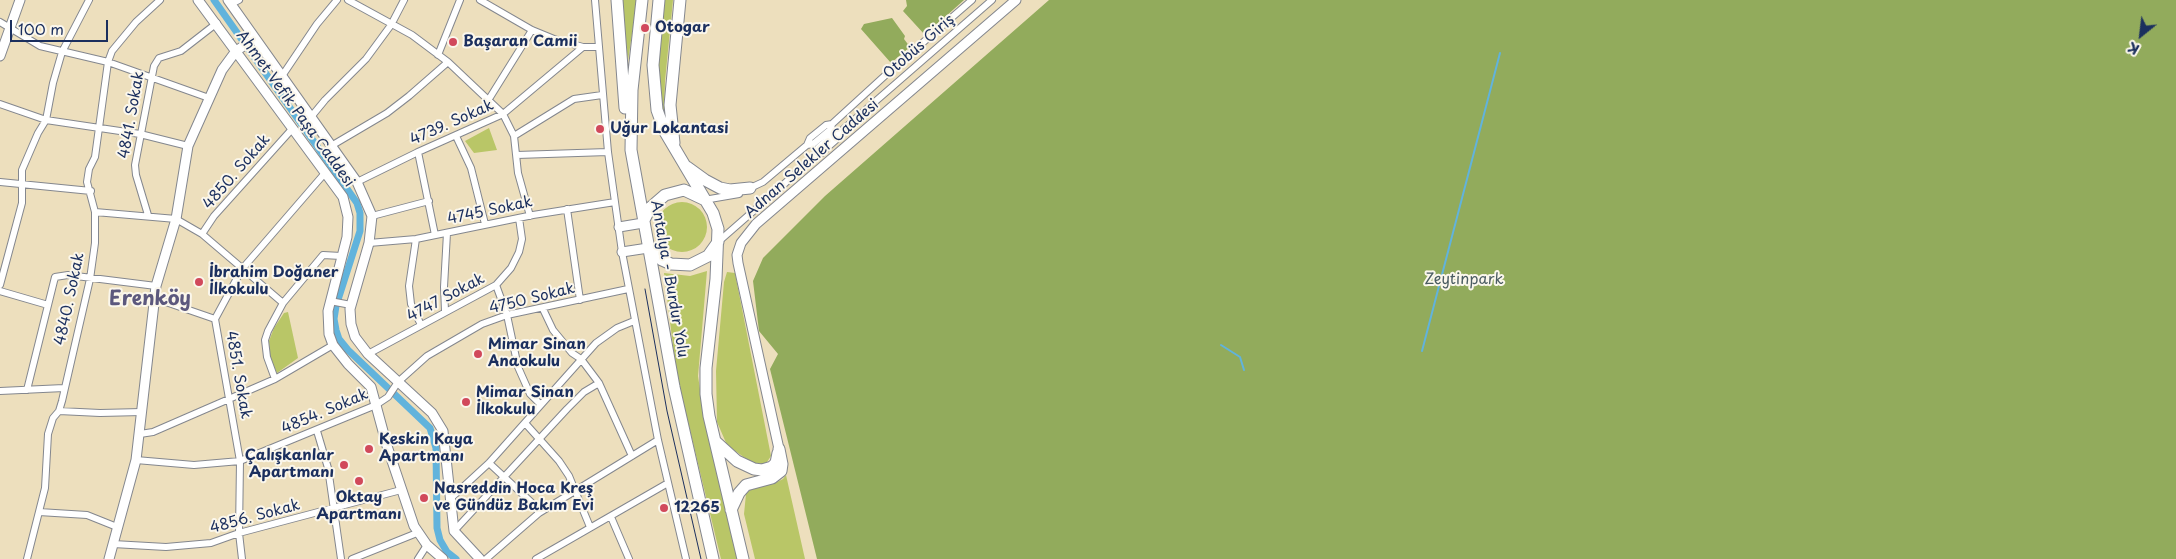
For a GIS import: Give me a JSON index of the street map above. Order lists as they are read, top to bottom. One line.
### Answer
{"streets":{"highway":["Antalya - Burdur Yolu"],"street":["Otobüs Giriş","Ahmet Vefik Paşa Caddesi","4841. Sokak","4739. Sokak","Adnan Selekler Caddesi","4850. Sokak","4745 Sokak","4747 Sokak","4840. Sokak","4750 Sokak","4851. Sokak","4854. Sokak","4856. Sokak"]},"crossings":[["Otobüs Giriş","Antalya - Burdur Yolu"],["Ahmet Vefik Paşa Caddesi","4841. Sokak"],["Ahmet Vefik Paşa Caddesi","4850. Sokak"],["Ahmet Vefik Paşa Caddesi","4851. Sokak"],["Ahmet Vefik Paşa Caddesi","4854. Sokak"],["Ahmet Vefik Paşa Caddesi","4856. Sokak"],["4745 Sokak","4747 Sokak"],["4750 Sokak","4854. Sokak"],["4851. Sokak","4854. Sokak"],["4851. Sokak","4856. Sokak"]],"districts":["Erenköy"],"parks":["Zeytinpark"],"places":["Otogar","Başaran Camii","Uğur Lokantasi","İbrahim Doğaner İlkokulu","Mimar Sinan Anaokulu","Mimar Sinan İlkokulu","Keskin Kaya Apartmanı","Çalışkanlar Apartmanı","Oktay Apartmanı","Nasreddin Hoca Kreş ve Gündüz Bakım Evi","12265"],"scale_bar":"100 m","north":"bottom left"}
